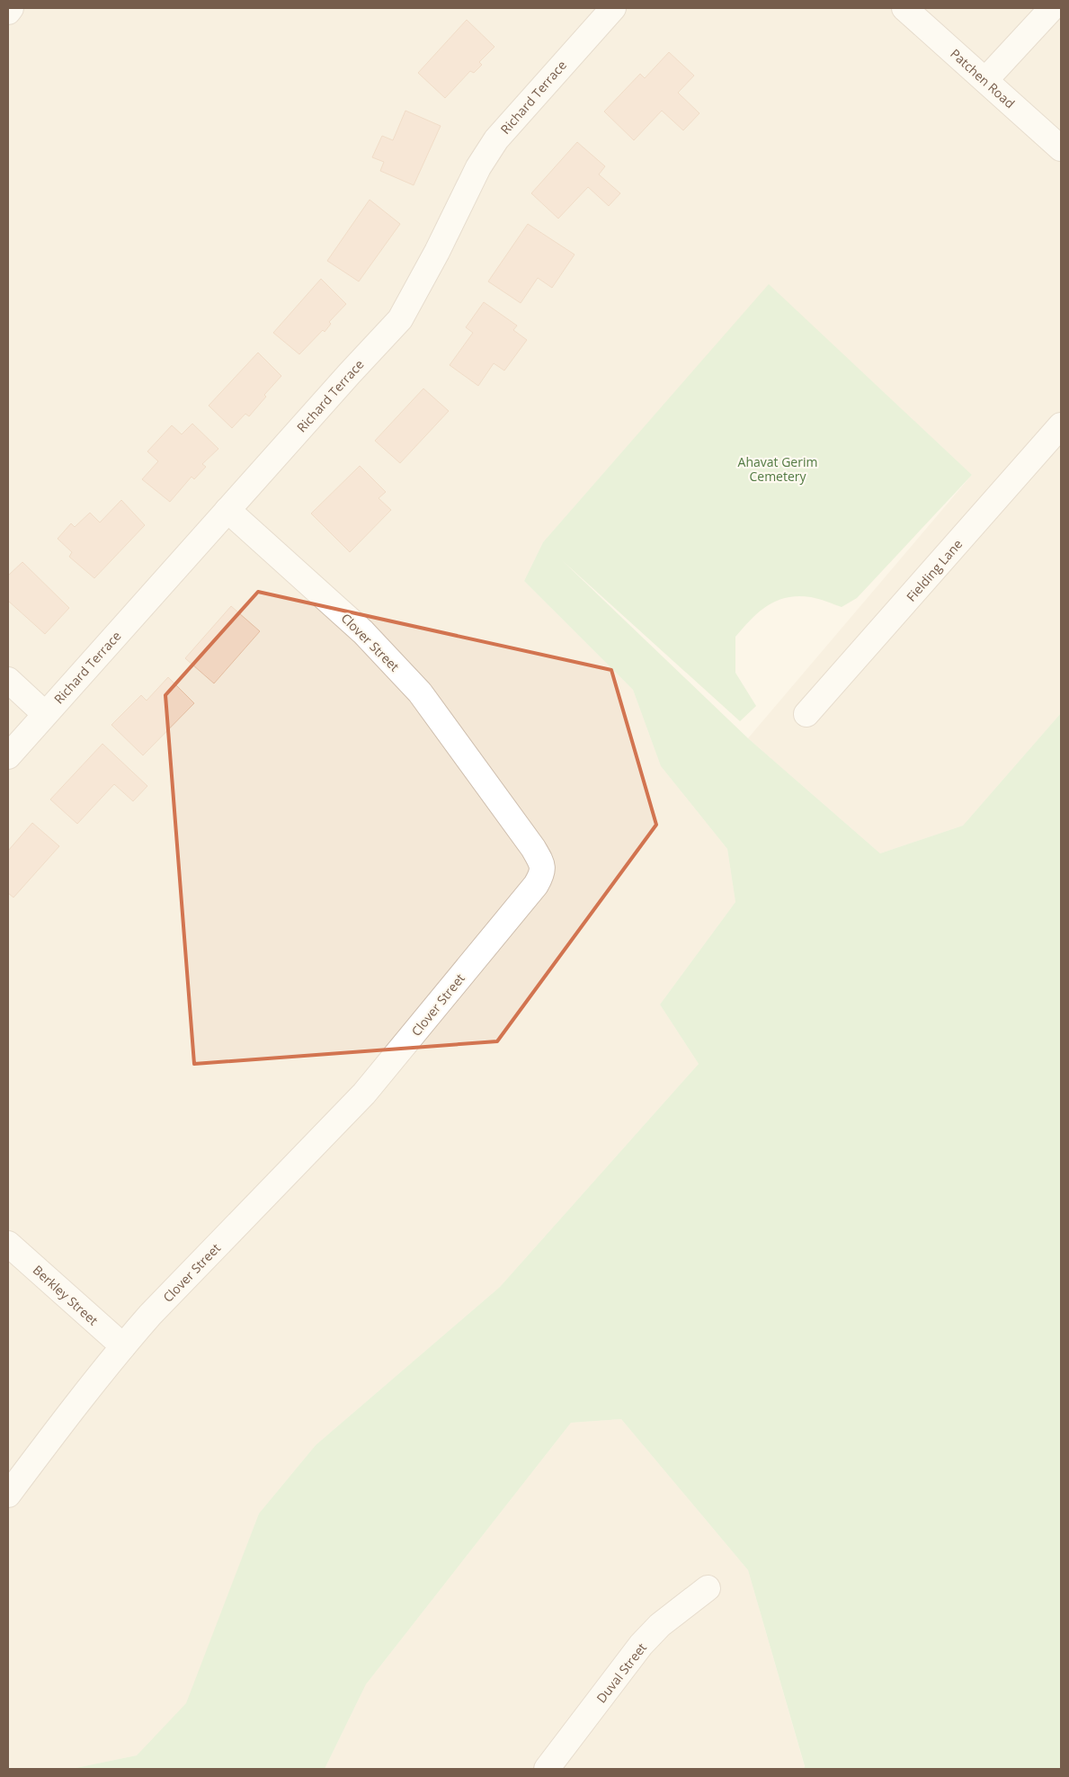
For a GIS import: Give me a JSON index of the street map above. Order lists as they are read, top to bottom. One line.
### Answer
{"streets":{"street":["Patchen Road","Richard Terrace","Fielding Lane","Clover Street","Berkley Street","Duval Street"]},"crossings":[["Richard Terrace","Clover Street"],["Clover Street","Berkley Street"]],"parks":["Ahavat Gerim Cemetery"]}
